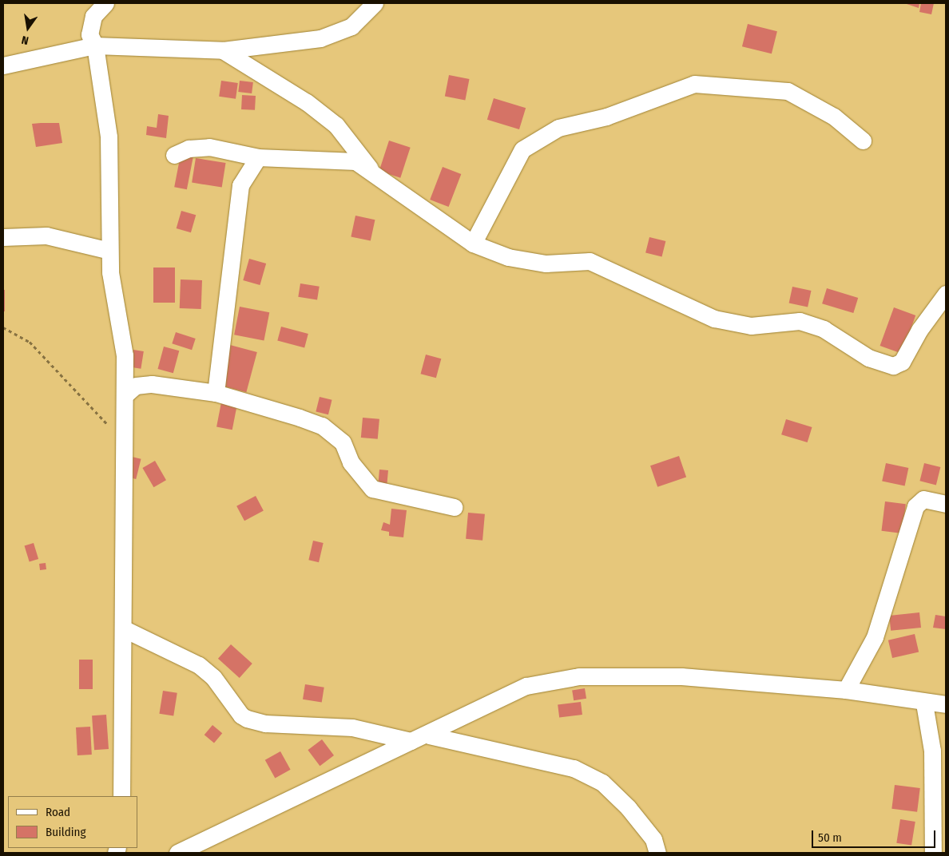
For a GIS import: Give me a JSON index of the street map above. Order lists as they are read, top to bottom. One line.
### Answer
{"legend":["Road","Building"],"scale_bar":"50 m","north":"bottom"}
